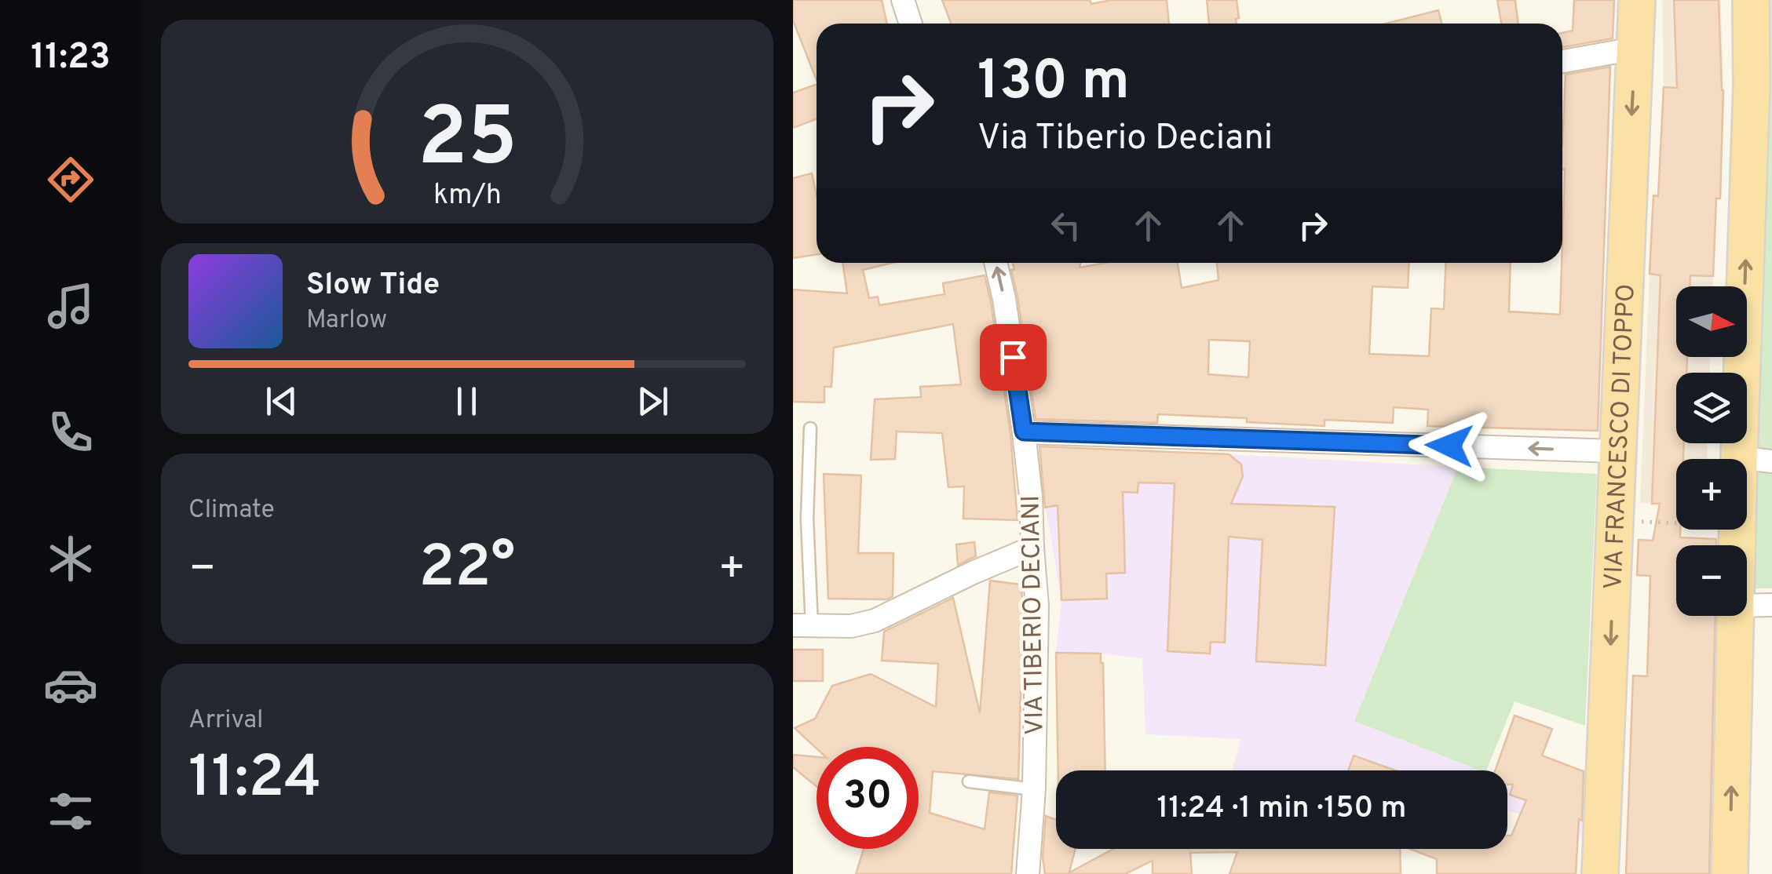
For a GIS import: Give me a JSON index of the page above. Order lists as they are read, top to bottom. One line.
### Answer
{"streets":{"main road":["VIA FRANCESCO DI TOPPO"],"street":["VIA TIBERIO DECIANI"]},"north":"right","page":{"tabs":"11:23","turn":["130 m","Via Tiberio Deciani"],"song":["Slow Tide","Marlow"],"map_buttons":["+","−"],"tile":["Climate",["Arrival","11:24"]],"heat":["−","22°","+"],"limit":"30","trip":"11:24 · 1 min · 150 m","gauge":["25","km/h"]}}
